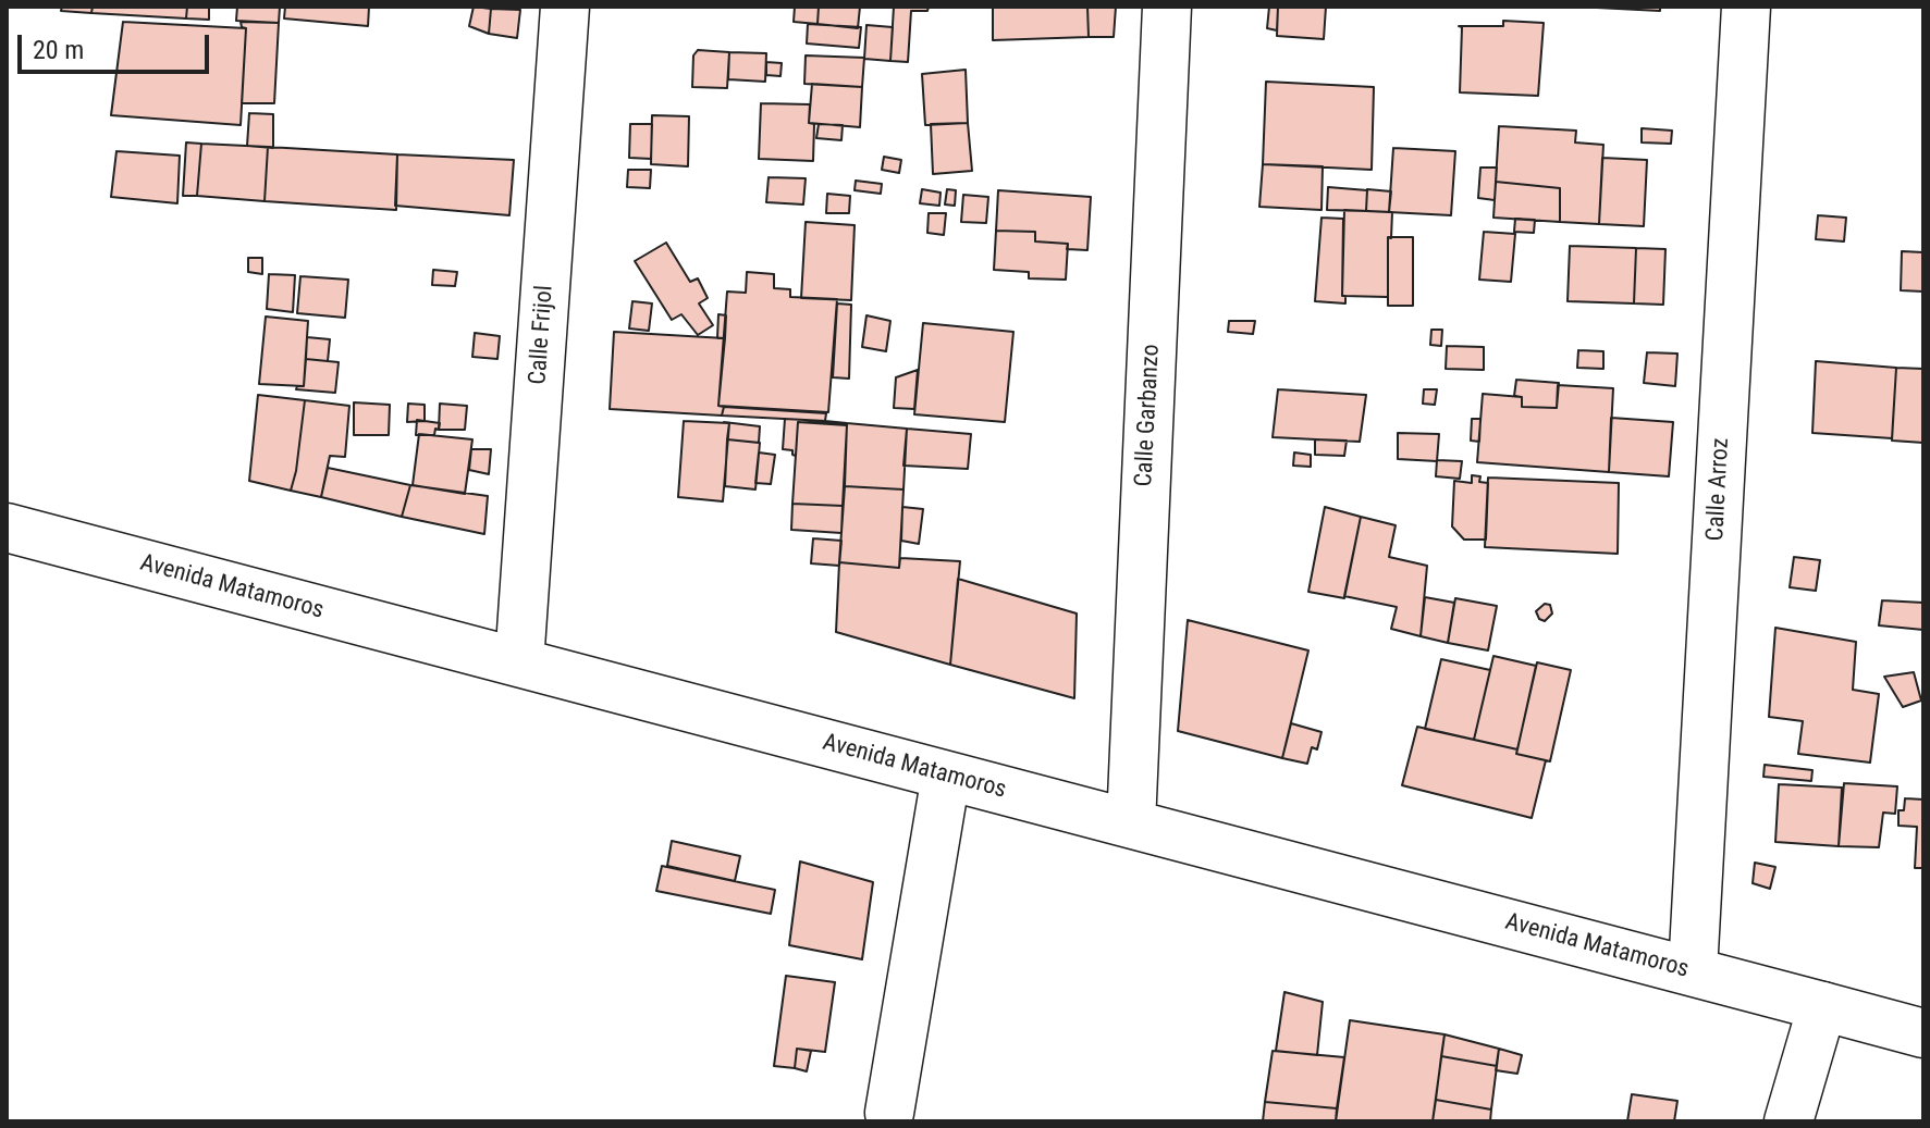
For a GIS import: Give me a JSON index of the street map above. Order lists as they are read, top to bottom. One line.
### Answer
{"streets":{"street":["Calle Frijol","Calle Garbanzo","Calle Arroz","Avenida Matamoros"]},"crossings":[["Calle Frijol","Avenida Matamoros"],["Calle Garbanzo","Avenida Matamoros"],["Calle Arroz","Avenida Matamoros"]],"scale_bar":"20 m"}
